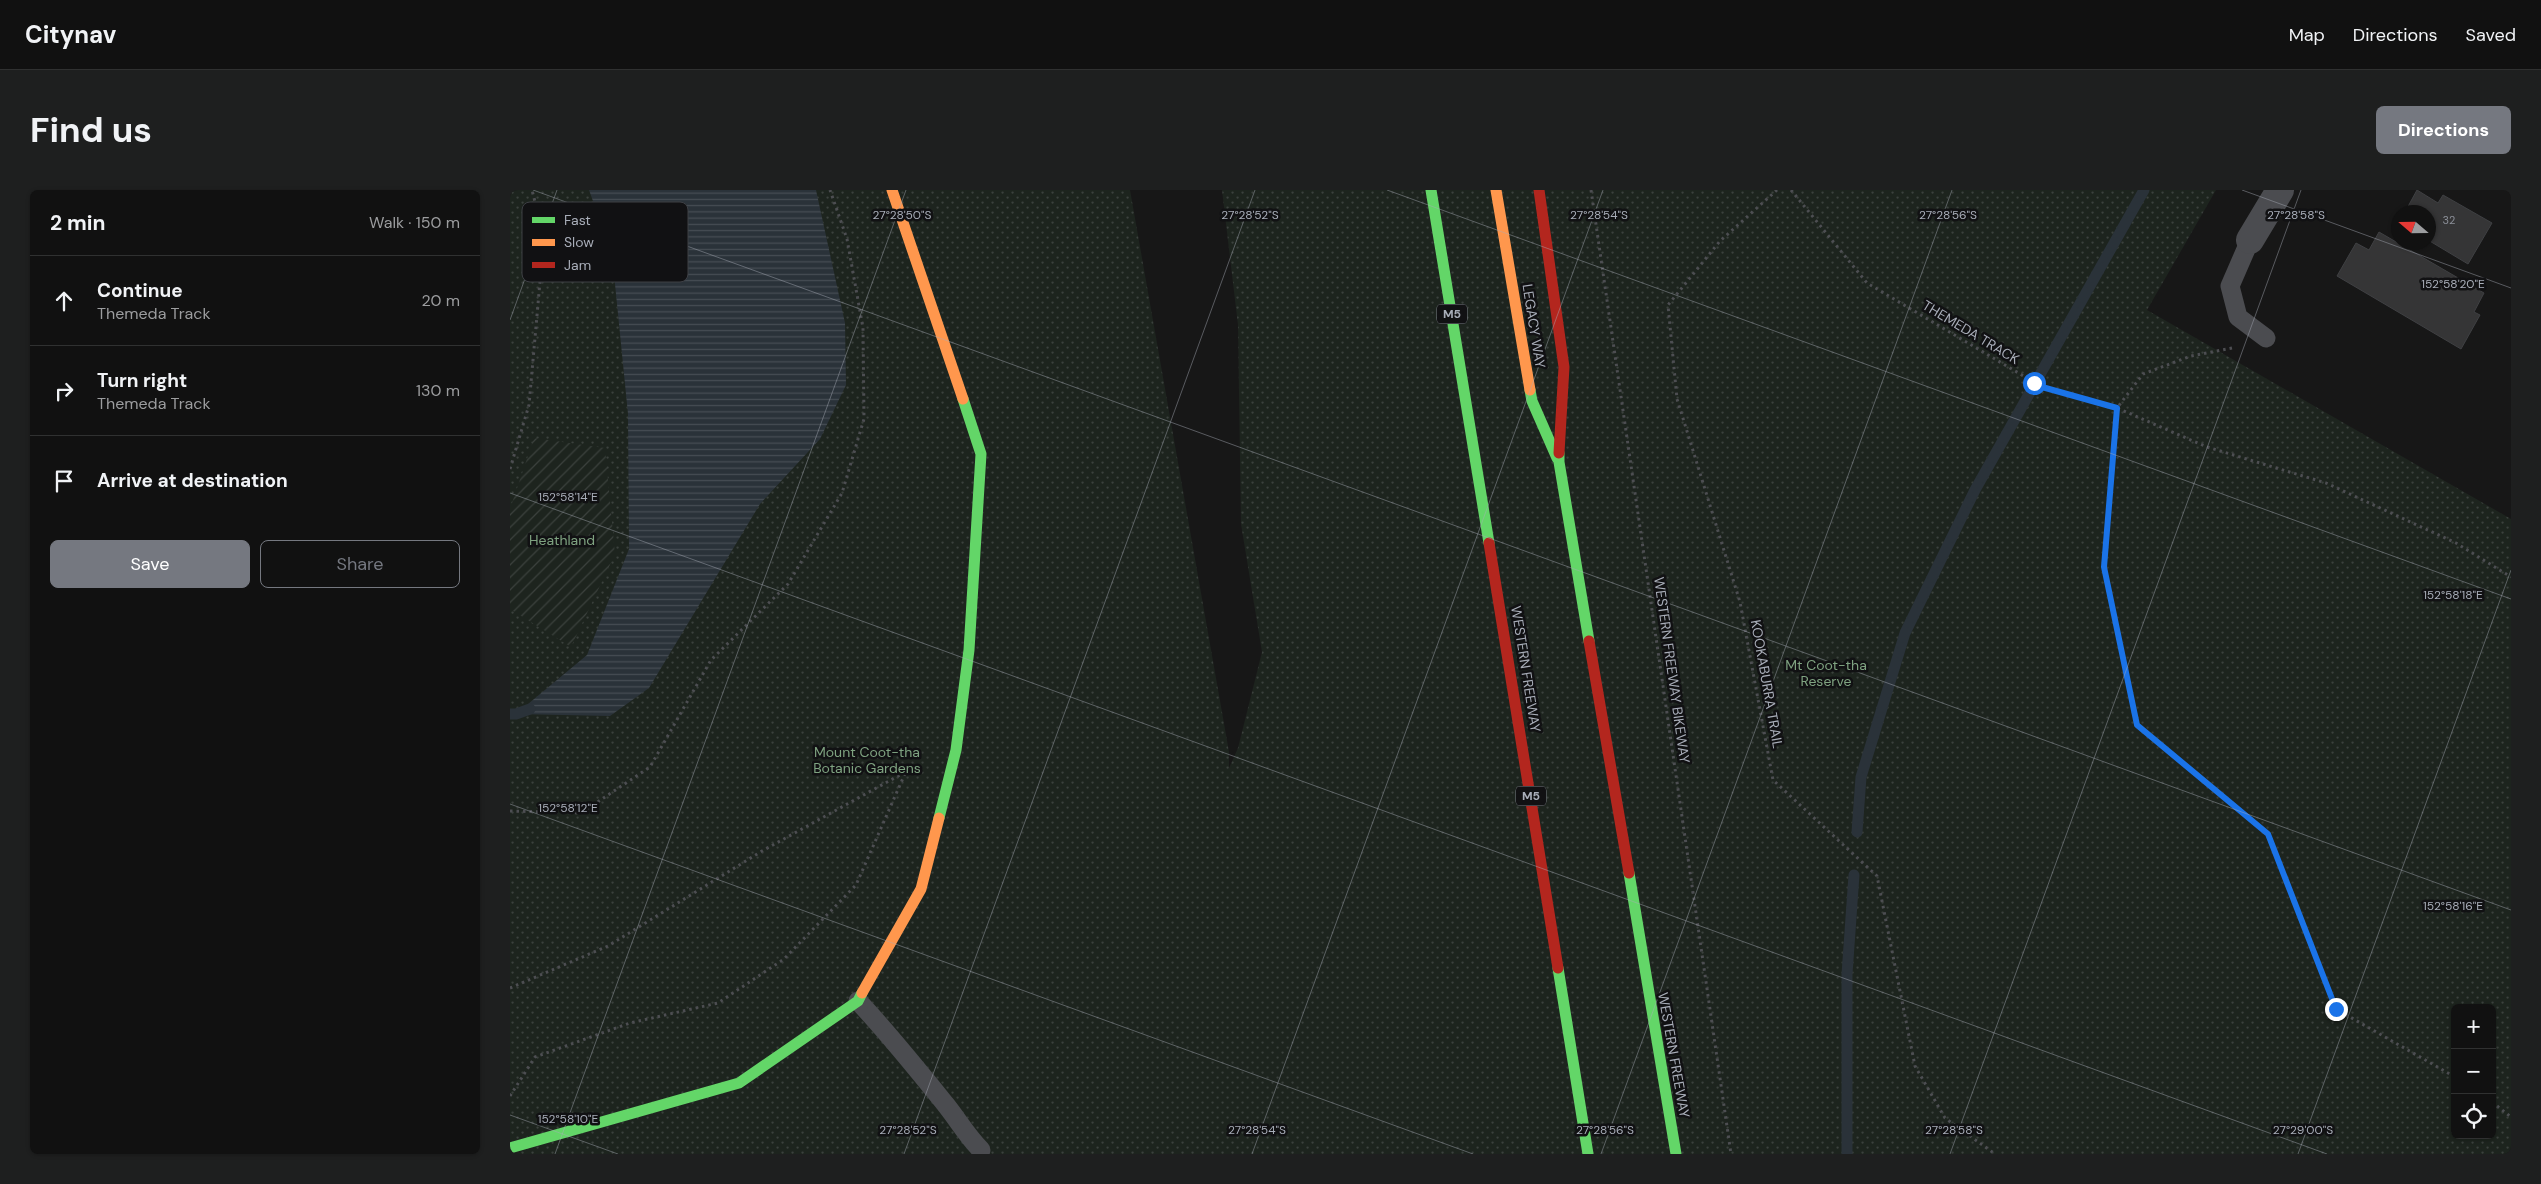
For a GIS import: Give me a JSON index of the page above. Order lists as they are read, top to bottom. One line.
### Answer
{"streets":{"main road":["M5","LEGACY WAY","WESTERN FREEWAY"],"path":["THEMEDA TRACK","WESTERN FREEWAY BIKEWAY","KOOKABURRA TRAIL"]},"crossings":[["LEGACY WAY","WESTERN FREEWAY"]],"parks":["Heathland","Mt Coot-tha Reserve","Mount Coot-tha Botanic Gardens"],"house_numbers":["32"],"legend":["Fast","Slow","Jam"],"north":"left","page":{"header":"Citynav","nav":["Map","Directions","Saved"],"buttons":["Directions",["Save","Share"]],"title":"Find us","heading":["2 min","Walk · 150 m"],"list":[["Continue","Themeda Track","20 m"],["Turn right","Themeda Track","130 m"],"Arrive at destination"],"map_buttons":["+","−"]},"coordinates":["27°28'50\"S","27°28'52\"S","27°28'54\"S","27°28'56\"S","27°28'58\"S","152°58'20\"E","152°58'14\"E","152°58'18\"E","152°58'12\"E","152°58'16\"E","152°58'10\"E","27°29'00\"S"]}
